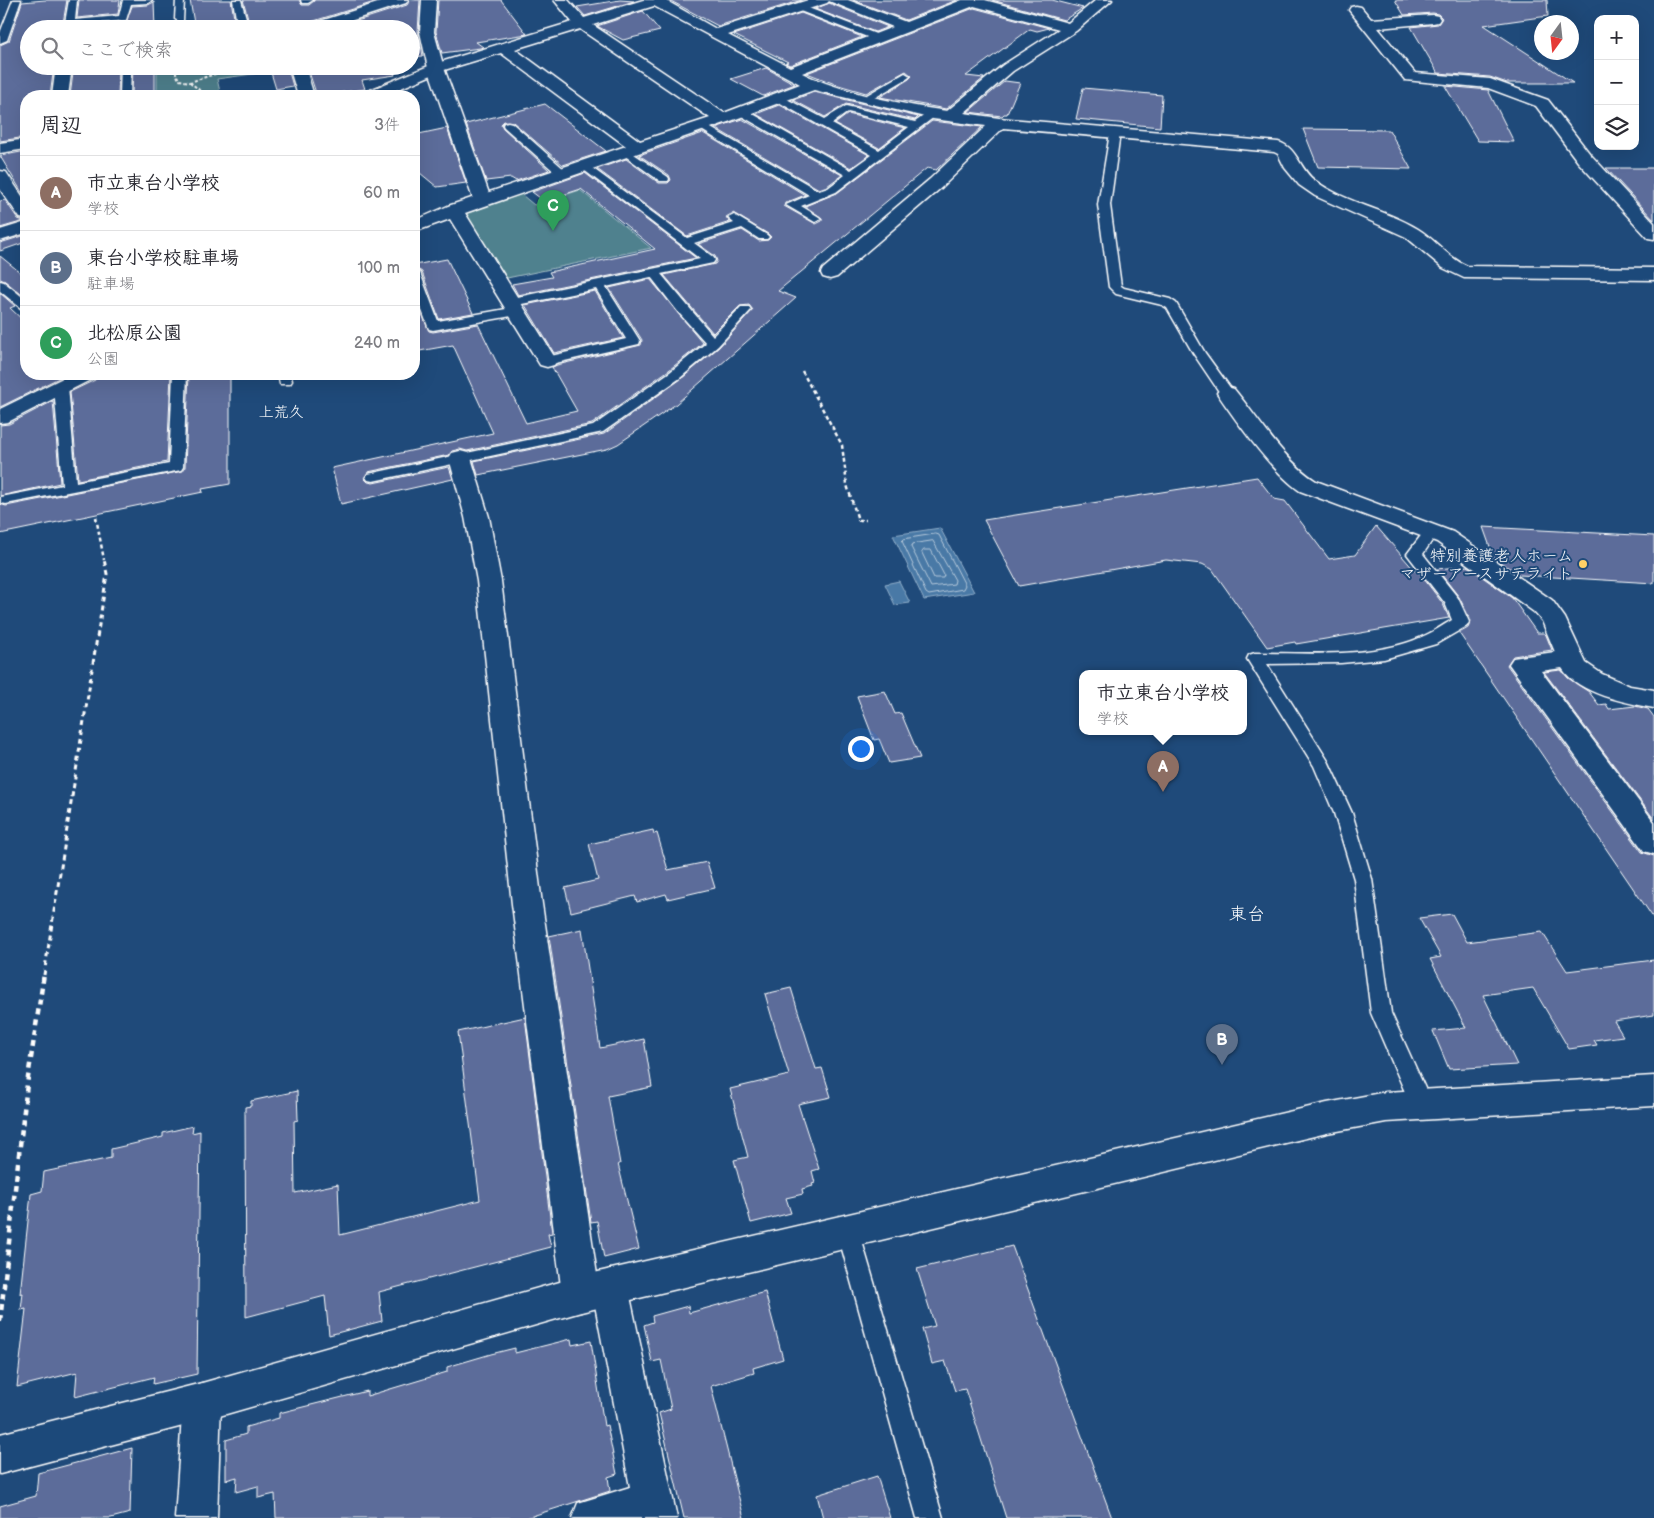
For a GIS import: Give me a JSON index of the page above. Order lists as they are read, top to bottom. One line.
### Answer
{"districts":["上荒久","東台"],"places":["特別養護老人ホーム マザーアースサテライト"],"north":"bottom","page":{"map_buttons":["+","−"],"search":"ここで検索","heading":["周辺","3件"],"list":[{"mark":"A","name":"市立東台小学校","note":"学校","value":"60 m"},{"mark":"B","name":"東台小学校駐車場","note":"駐車場","value":"100 m"},{"mark":"C","name":"北松原公園","note":"公園","value":"240 m"}],"pins":["C","A","B"],"popup":["市立東台小学校","学校"]}}
